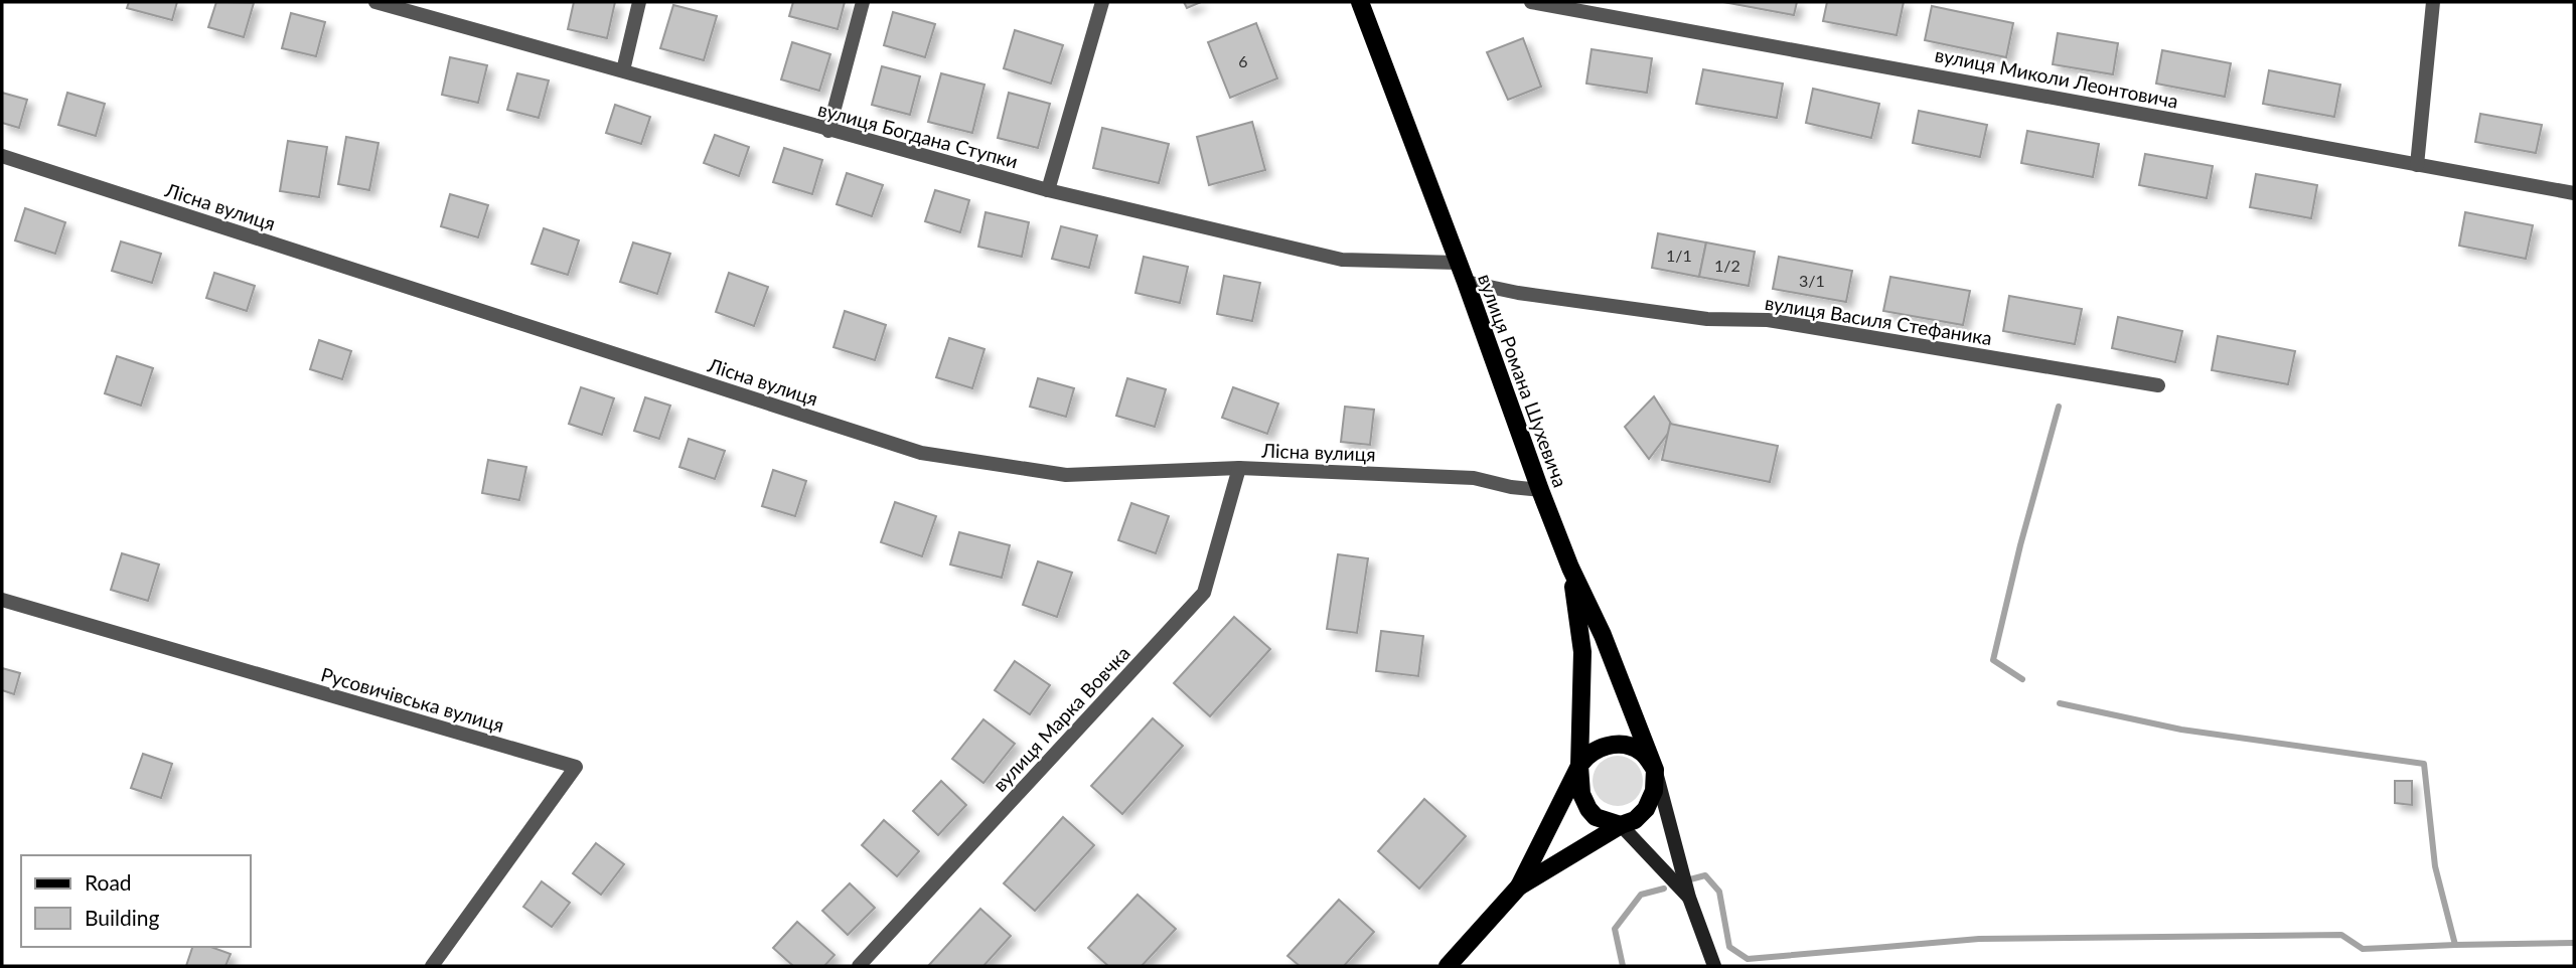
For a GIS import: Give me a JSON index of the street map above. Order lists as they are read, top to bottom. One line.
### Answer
{"streets":{"main road":["вулиця Романа Шухевича"],"street":["вулиця Миколи Леонтовича","вулиця Богдана Ступки","Лісна вулиця","вулиця Василя Стефаника","Русовичівська вулиця","вулиця Марка Вовчка"]},"crossings":[["вулиця Богдана Ступки","вулиця Романа Шухевича"],["Лісна вулиця","вулиця Романа Шухевича"],["Лісна вулиця","вулиця Марка Вовчка"],["вулиця Василя Стефаника","вулиця Романа Шухевича"]],"house_numbers":["6","1/1","1/2","3/1"],"legend":["Road","Building"]}
